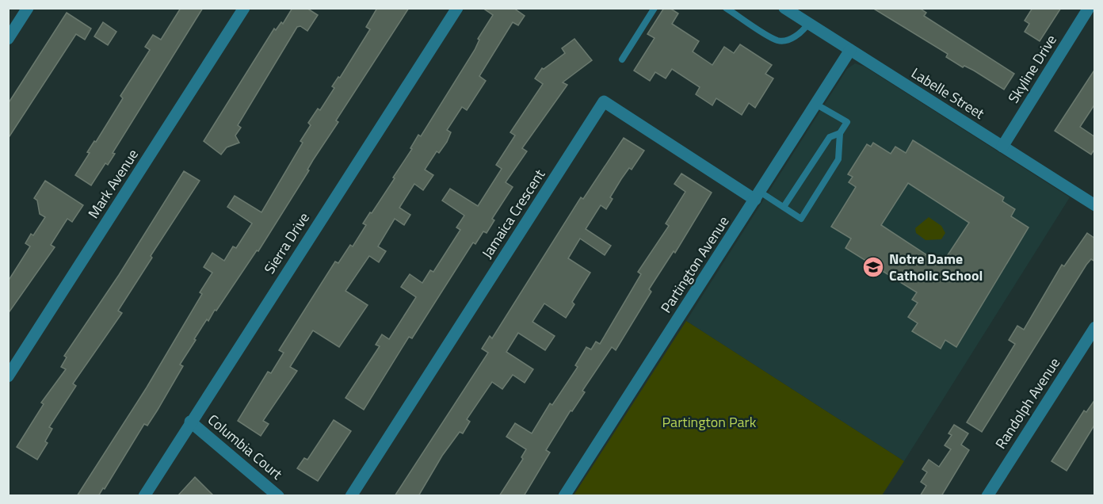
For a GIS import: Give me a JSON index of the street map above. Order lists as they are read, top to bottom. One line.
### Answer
{"streets":{"street":["Skyline Drive","Labelle Street","Mark Avenue","Jamaica Crescent","Sierra Drive","Partington Avenue","Randolph Avenue","Columbia Court"]},"crossings":[["Skyline Drive","Labelle Street"],["Labelle Street","Partington Avenue"],["Jamaica Crescent","Partington Avenue"],["Sierra Drive","Columbia Court"]],"parks":["Partington Park"],"places":{"school or university":["Notre Dame Catholic School"]}}
